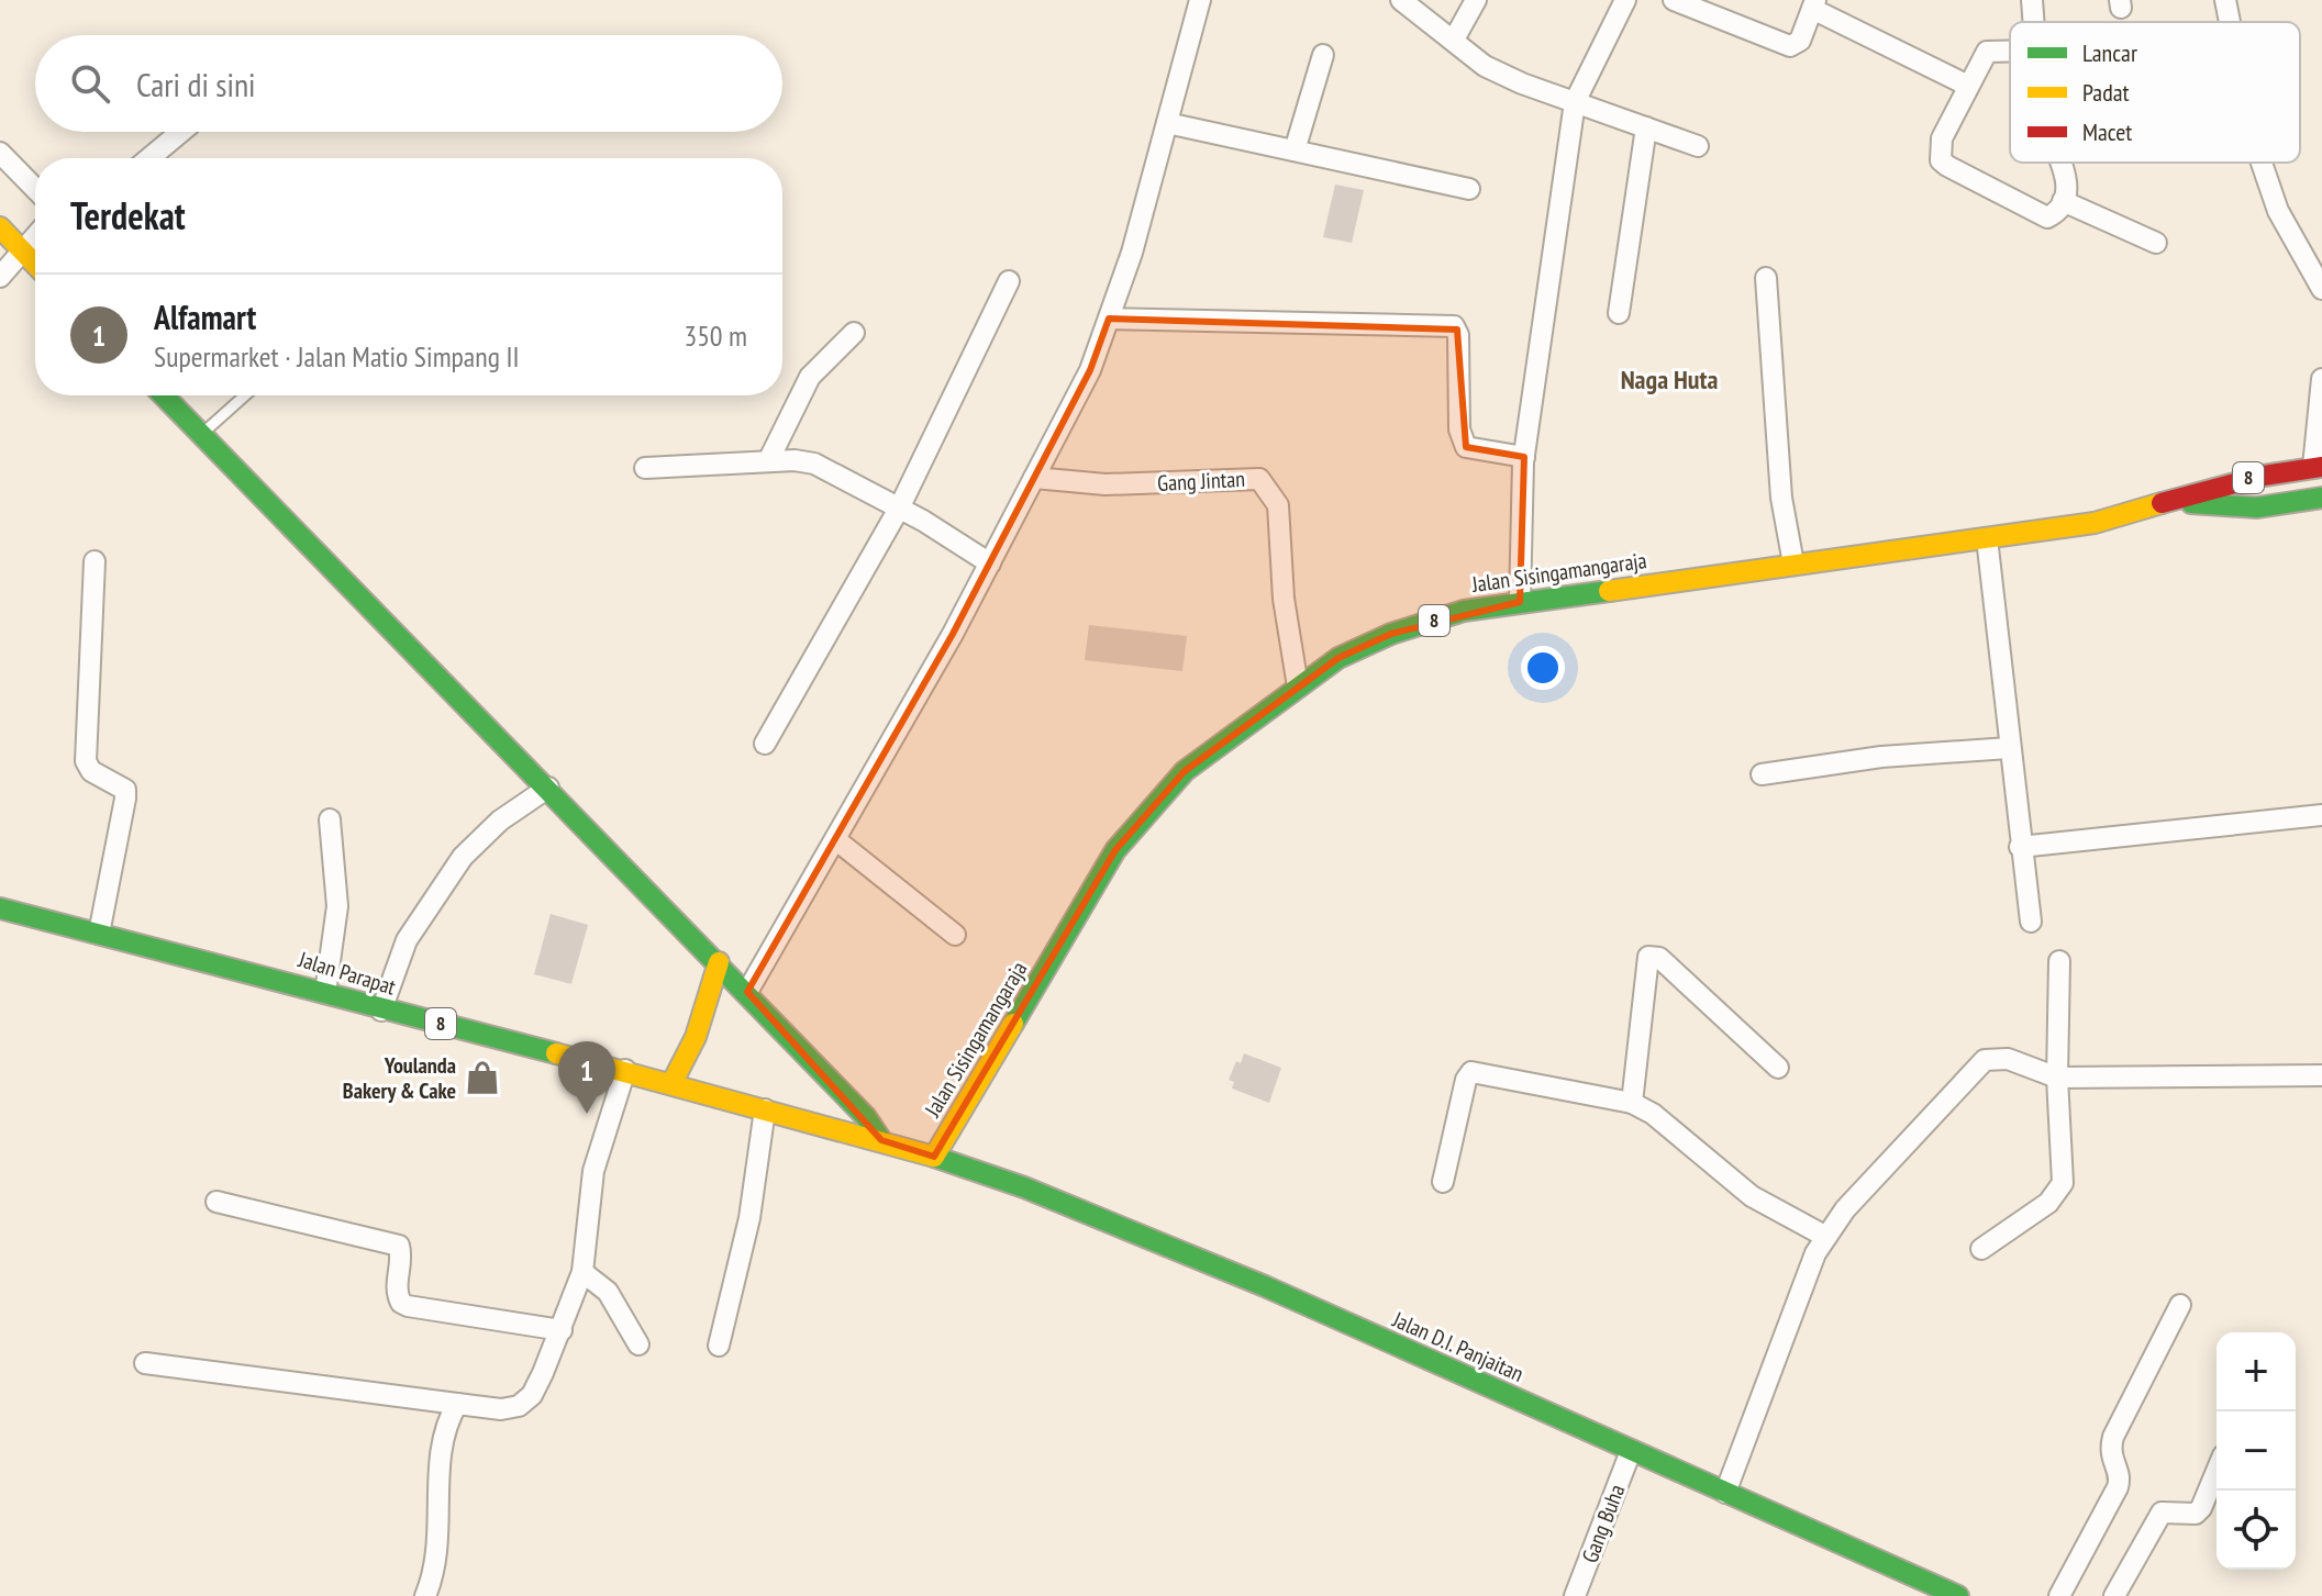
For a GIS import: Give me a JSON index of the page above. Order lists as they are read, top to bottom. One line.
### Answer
{"streets":{"main road":["8","Jalan Sisingamangaraja","Jalan Parapat","Jalan D.I. Panjaitan"],"street":["Gang Jintan","Gang Buha"]},"crossings":[["Gang Jintan","Jalan Sisingamangaraja"],["Jalan Sisingamangaraja","Jalan Parapat"],["Jalan Sisingamangaraja","Jalan D.I. Panjaitan"],["Jalan Parapat","Jalan D.I. Panjaitan"],["Jalan D.I. Panjaitan","Gang Buha"]],"districts":["Naga Huta"],"places":{"shop":["Youlanda Bakery & Cake"]},"legend":["Lancar","Padat","Macet"],"page":{"search":"Cari di sini","heading":"Terdekat","list":[{"mark":"1","name":"Alfamart","note":"Supermarket · Jalan Matio Simpang II","value":"350 m"}],"pins":"1","map_buttons":["+","−"]}}
